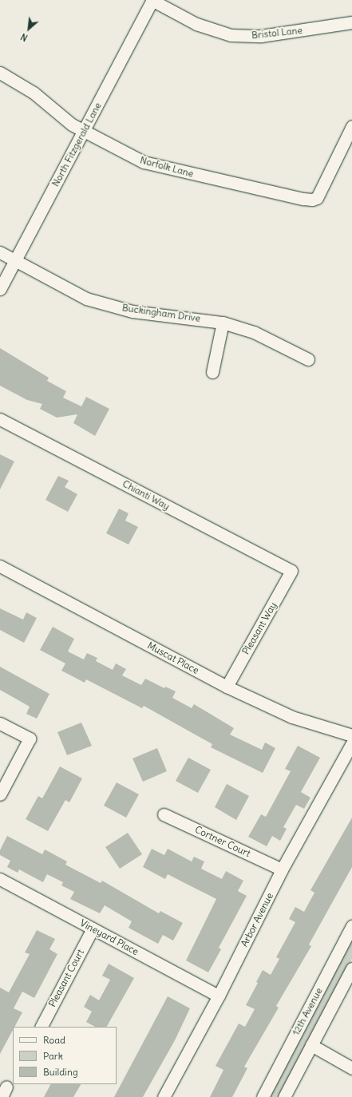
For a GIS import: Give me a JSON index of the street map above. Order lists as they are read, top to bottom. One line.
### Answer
{"streets":{"street":["Bristol Lane","North Fitzgerald Lane","Norfolk Lane","Buckingham Drive","Chianti Way","Pleasant Way","Muscat Place","Cortner Court","Arbor Avenue","Vineyard Place","Pleasant Court","12th Avenue"]},"crossings":[["Bristol Lane","North Fitzgerald Lane"],["North Fitzgerald Lane","Norfolk Lane"],["North Fitzgerald Lane","Buckingham Drive"],["Chianti Way","Pleasant Way"],["Pleasant Way","Muscat Place"],["Cortner Court","Arbor Avenue"],["Arbor Avenue","Vineyard Place"],["Vineyard Place","Pleasant Court"]],"legend":["Road","Park","Building"],"north":"bottom left"}
